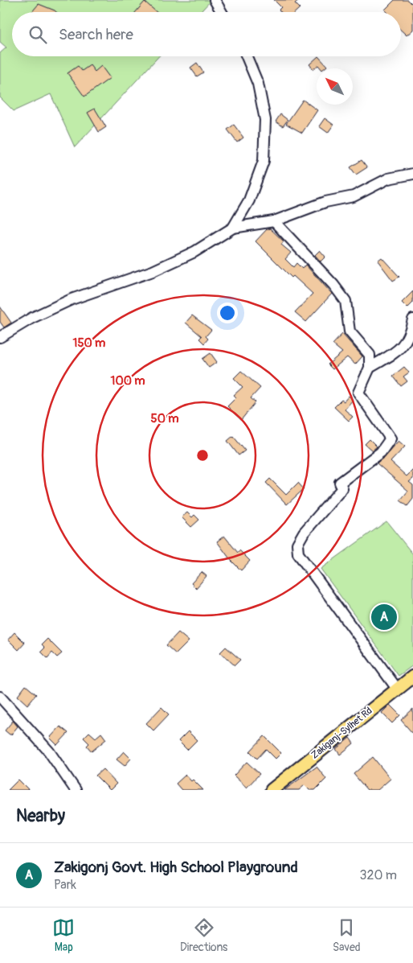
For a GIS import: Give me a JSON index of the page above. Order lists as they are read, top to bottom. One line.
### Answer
{"streets":{"main road":["Zakiganj-Sylhet Rd"]},"north":"top left","page":{"search":"Search here","pins":"A","heading":"Nearby","list":[{"mark":"A","name":"Zakigonj Govt. High School Playground","note":"Park","value":"320 m"}],"nav":["Map","Directions","Saved"]},"rings":["150 m","100 m","50 m"]}
